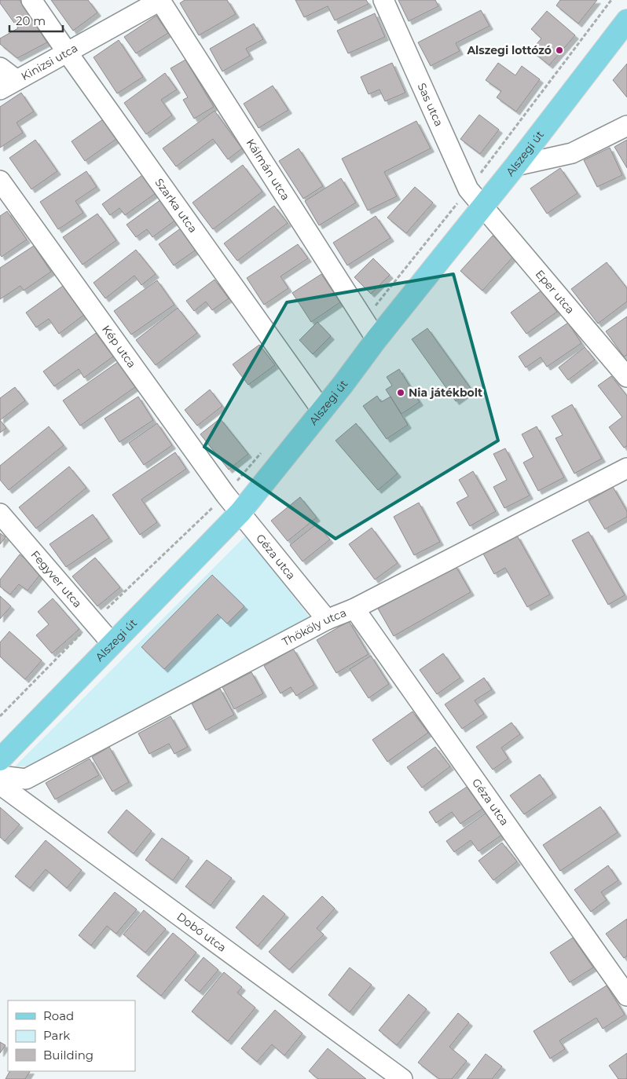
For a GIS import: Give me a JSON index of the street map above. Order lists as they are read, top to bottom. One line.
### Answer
{"streets":{"main road":["Alszegi út"],"street":["Kinizsi utca","Sas utca","Kálmán utca","Szarka utca","Eper utca","Kép utca","Géza utca","Fegyver utca","Thököly utca","Dobó utca"]},"crossings":[["Kinizsi utca","Kálmán utca"],["Kinizsi utca","Szarka utca"],["Sas utca","Alszegi út"],["Sas utca","Eper utca"],["Alszegi út","Kálmán utca"],["Alszegi út","Szarka utca"],["Alszegi út","Eper utca"],["Alszegi út","Kép utca"],["Alszegi út","Géza utca"],["Alszegi út","Fegyver utca"],["Kép utca","Géza utca"],["Géza utca","Thököly utca"]],"places":["Alszegi lottózó","Nia játékbolt"],"legend":["Road","Park","Building"],"scale_bar":"20 m"}
